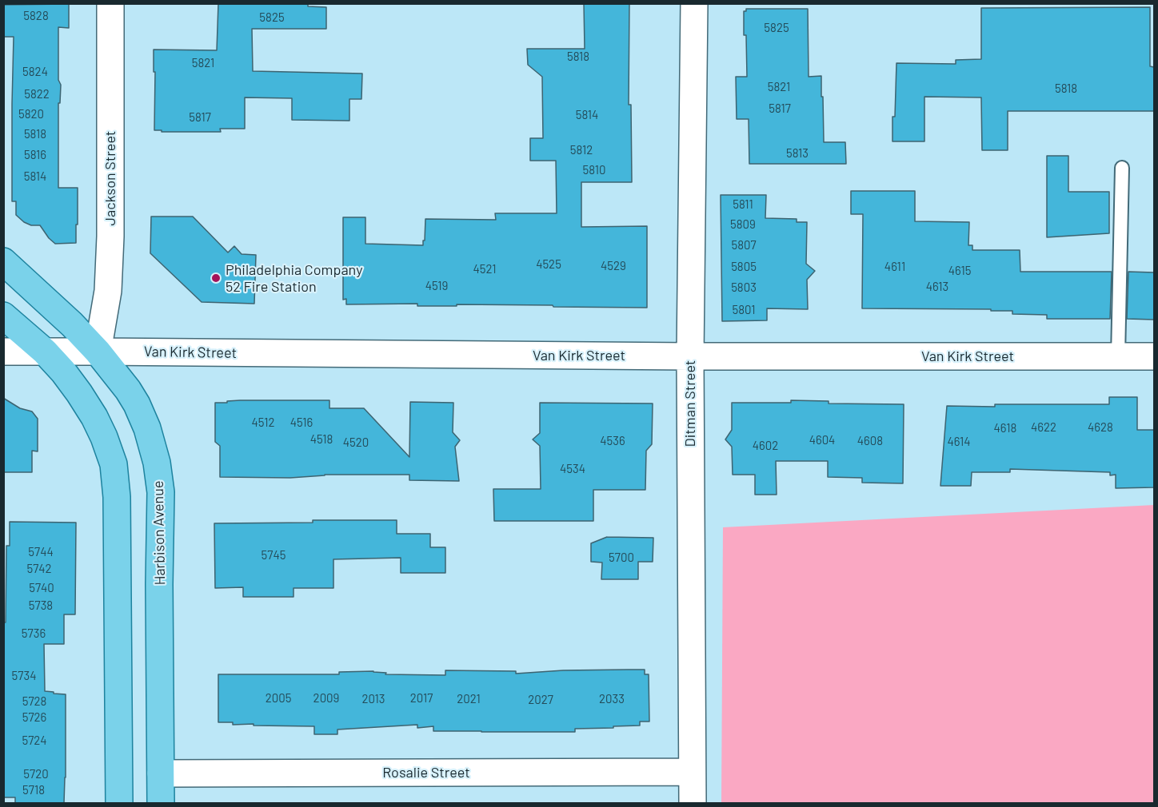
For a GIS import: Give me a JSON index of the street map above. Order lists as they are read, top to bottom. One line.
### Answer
{"streets":{"main road":["Harbison Avenue"],"street":["Jackson Street","Van Kirk Street","Ditman Street","Rosalie Street"]},"crossings":[["Jackson Street","Van Kirk Street"],["Jackson Street","Harbison Avenue"],["Van Kirk Street","Ditman Street"],["Van Kirk Street","Harbison Avenue"],["Ditman Street","Rosalie Street"],["Harbison Avenue","Rosalie Street"]],"places":["Philadelphia Company 52 Fire Station"],"house_numbers":["5828","5825","5825","5818","5821","5824","5821","5818","5822","5817","5820","5814","5817","5818","5812","5813","5816","5810","5814","5811","5809","5807","4525","4529","5805","4611","4521","4615","4519","4613","5803","5801","4512","4516","4622","4628","4618","4518","4604","4536","4608","4614","4520","4602","4534","5744","5745","5700","5742","5740","5738","5736","5734","2005","2009","2017","2013","2021","2033","2027","5728","5726","5724","5720","5718"]}
